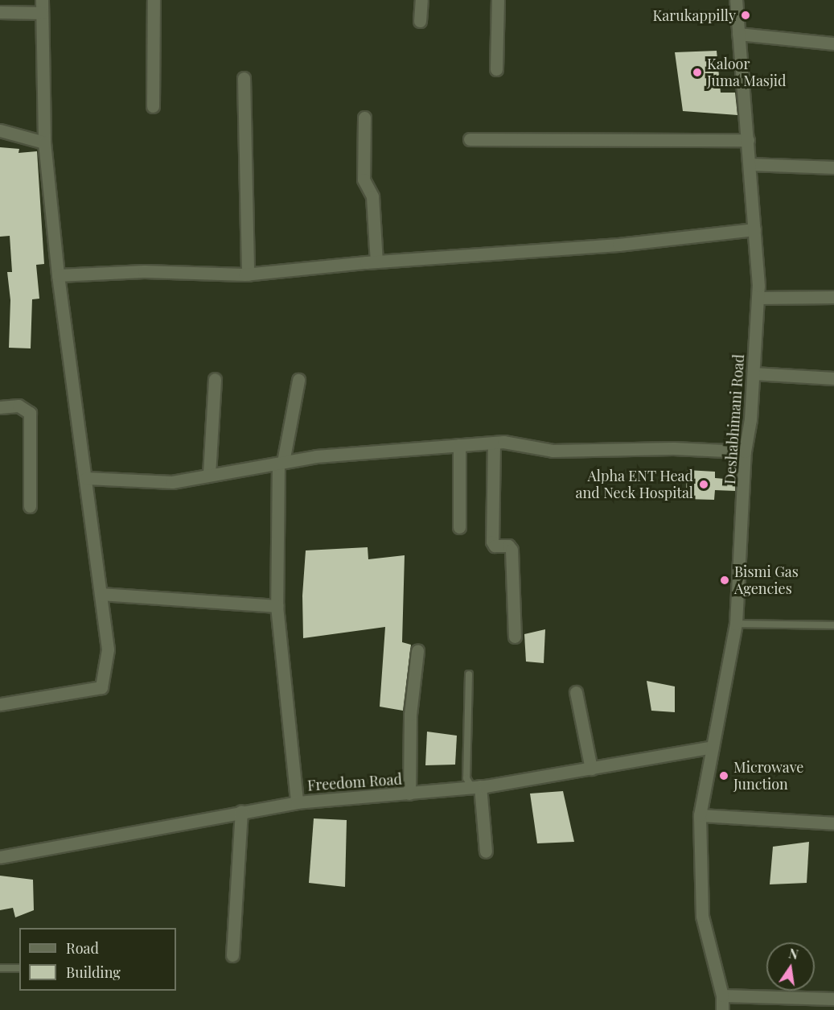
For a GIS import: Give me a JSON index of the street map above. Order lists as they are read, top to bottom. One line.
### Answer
{"streets":{"street":["Deshabhimani Road","Freedom Road"]},"crossings":[["Deshabhimani Road","Freedom Road"]],"places":["Karukappilly","Kaloor Juma Masjid","Alpha ENT Head and Neck Hospital","Bismi Gas Agencies","Microwave Junction"],"legend":["Road","Building"],"north":"top"}
